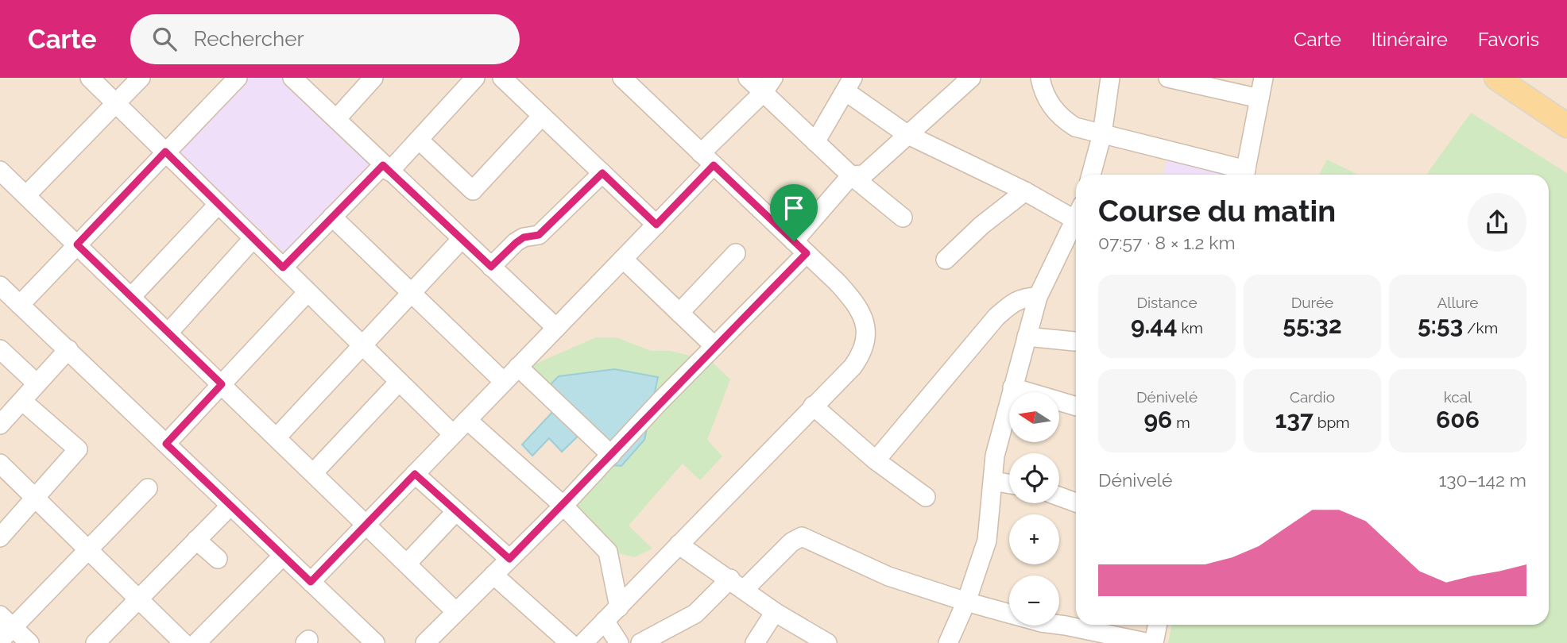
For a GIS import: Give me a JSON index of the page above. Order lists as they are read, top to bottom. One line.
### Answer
{"north":"left","page":{"header":"Carte","search":"Rechercher","nav":["Carte","Itinéraire","Favoris"],"heading":["Course du matin","07:57 · 8 × 1.2 km"],"stats":[["Distance","9.44 km"],["Durée","55:32"],["Allure","5:53 /km"],["Dénivelé","96 m"],["Cardio","137 bpm"],["kcal","606"]],"map_buttons":["+","−"],"chart":["Dénivelé","130–142 m"]}}
